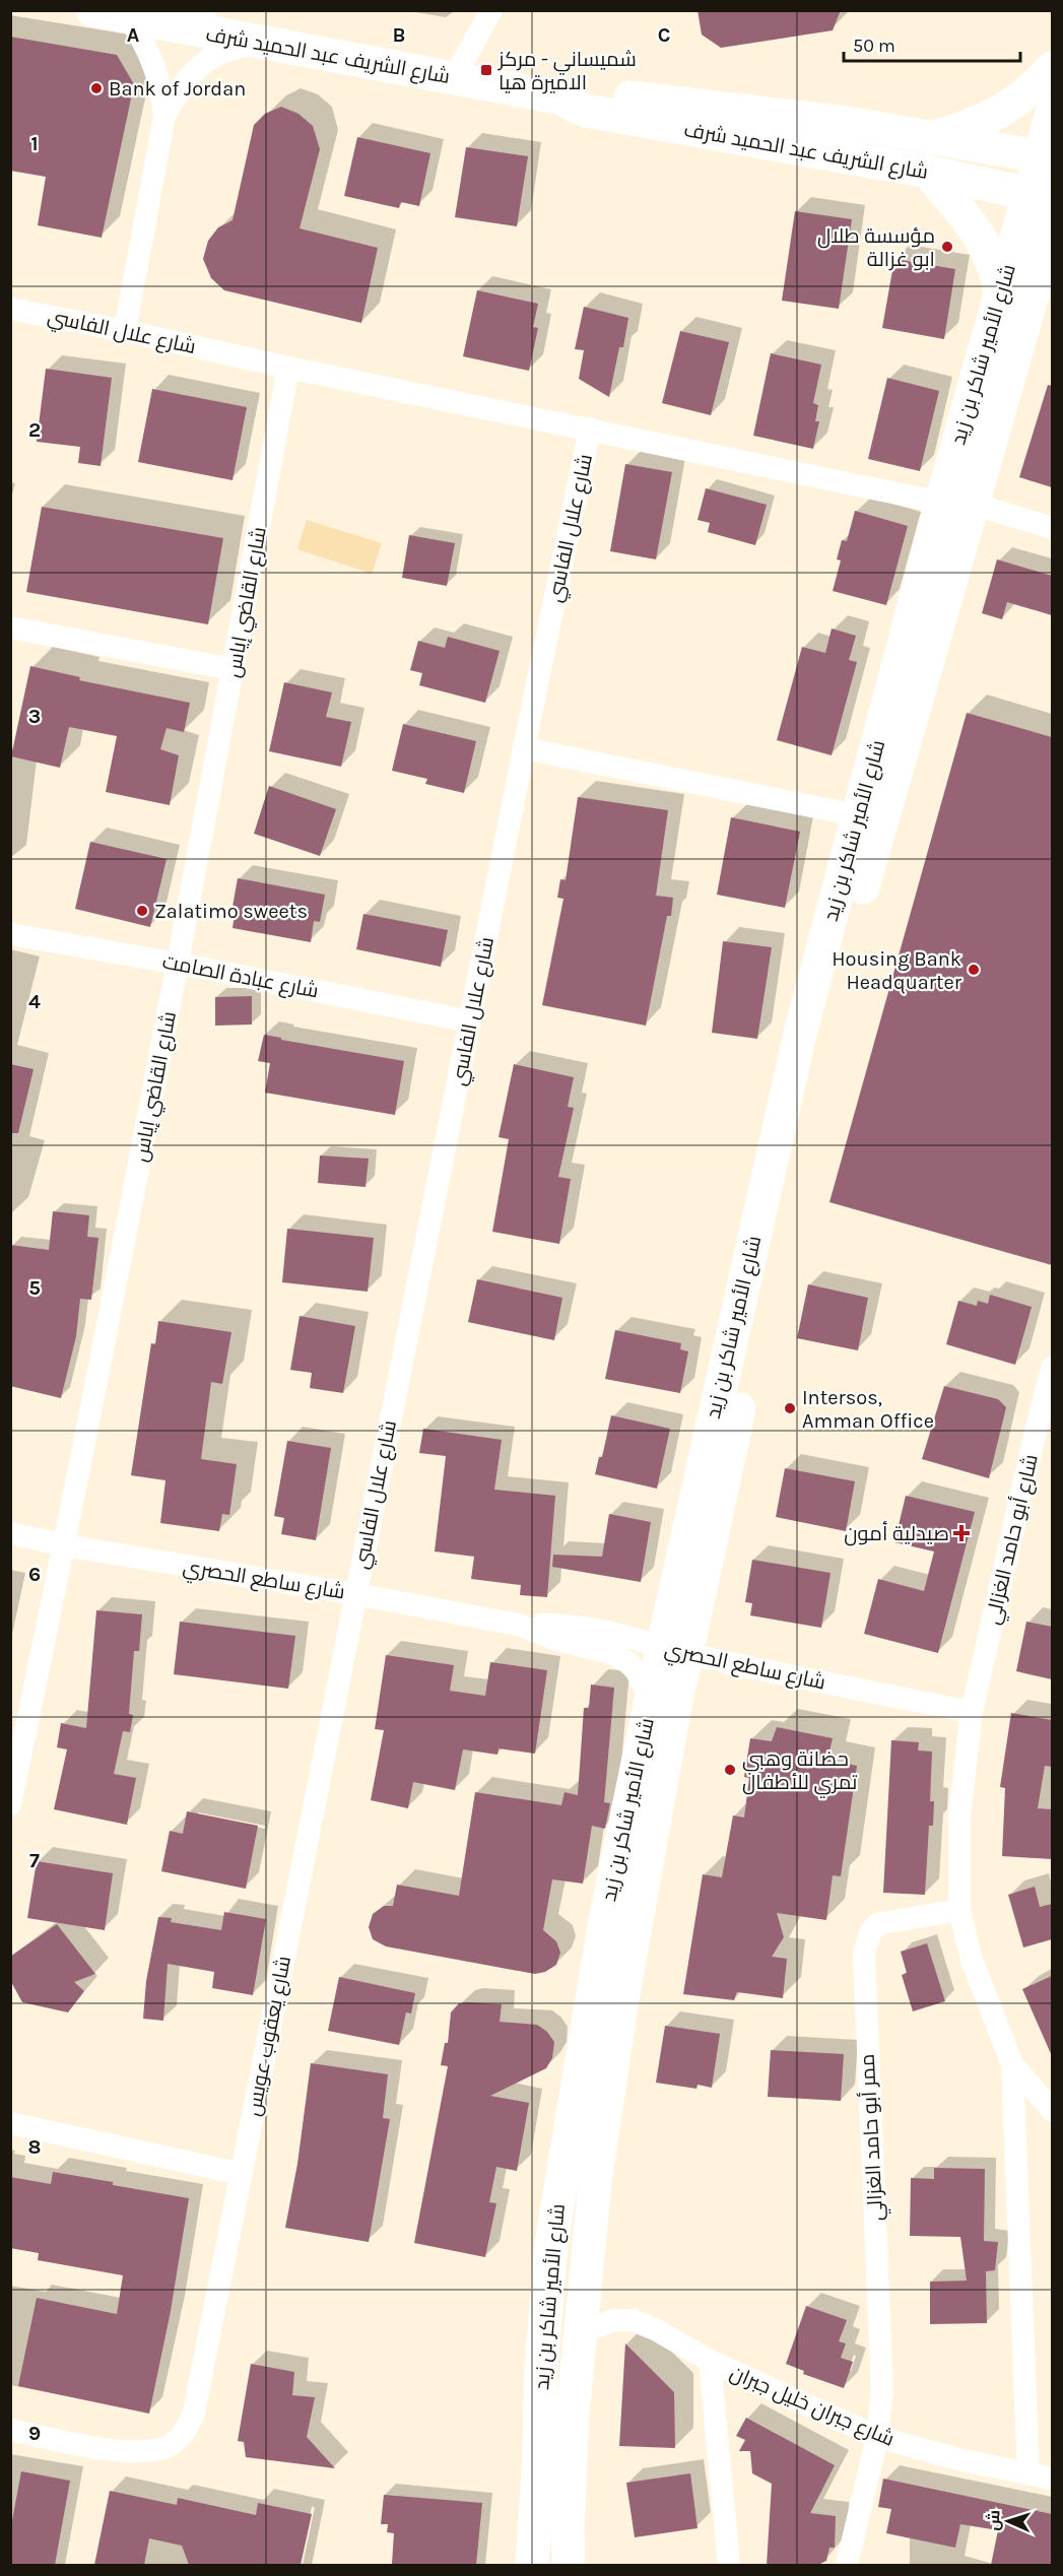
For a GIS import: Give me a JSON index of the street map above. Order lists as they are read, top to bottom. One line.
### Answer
{"streets":{"main road":["شارع الشريف عبد الحميد شرف","شارع الأمير شاكر بن زيد"],"street":["شارع علال الفاسي","شارع القاضي إياس","شارع عبادة الصامت","شارع أبو حامد الغزالي","شارع ساطع الحصري","شارع يعقوب عويس","ممر أبو حامد الغزالي","شارع جبران خليل جبران"]},"crossings":[["شارع الشريف عبد الحميد شرف","شارع الأمير شاكر بن زيد"],["شارع علال الفاسي","شارع الأمير شاكر بن زيد"],["شارع علال الفاسي","شارع القاضي إياس"],["شارع علال الفاسي","شارع عبادة الصامت"],["شارع علال الفاسي","شارع ساطع الحصري"],["شارع علال الفاسي","شارع يعقوب عويس"],["شارع الأمير شاكر بن زيد","شارع ساطع الحصري"],["شارع الأمير شاكر بن زيد","شارع جبران خليل جبران"],["شارع القاضي إياس","شارع عبادة الصامت"],["شارع القاضي إياس","شارع ساطع الحصري"],["شارع أبو حامد الغزالي","شارع ساطع الحصري"],["شارع أبو حامد الغزالي","ممر أبو حامد الغزالي"],["شارع ساطع الحصري","شارع يعقوب عويس"],["ممر أبو حامد الغزالي","شارع جبران خليل جبران"]],"places":{"transit":["شميساني - مركز الاميرة هيا"],"other":["Bank of Jordan","مؤسسة طلال ابو غزالة","Zalatimo sweets","Housing Bank Headquarter","Intersos, Amman Office","حضانة وهبي تمري للأطفال"],"health":["صيدلية أمون"]},"scale_bar":"50 m","north":"left","grid":{"columns":["A","B","C"],"rows":["1","2","3","4","5","6","7","8","9"]}}
